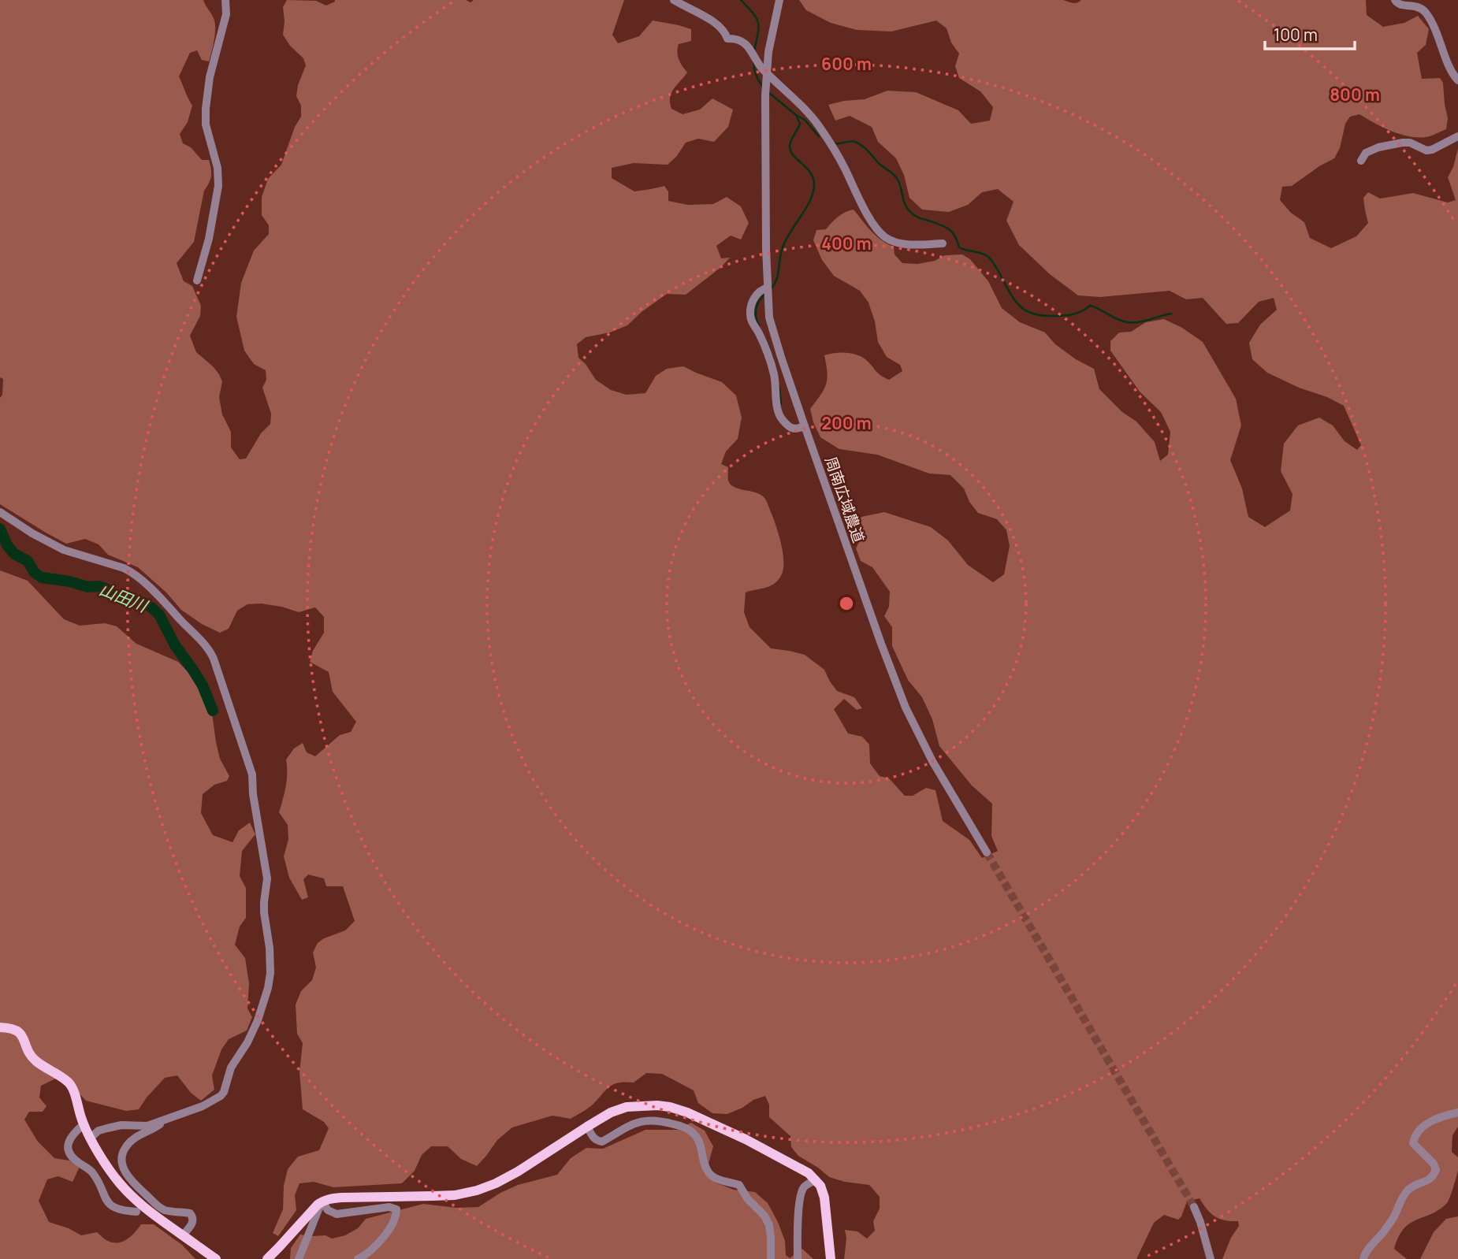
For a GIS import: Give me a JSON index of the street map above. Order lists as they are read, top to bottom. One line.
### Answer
{"streets":{"street":["周南広域農道"]},"water":["山田川"],"scale_bar":"100 m","rings":["600 m","800 m","400 m","200 m"]}
